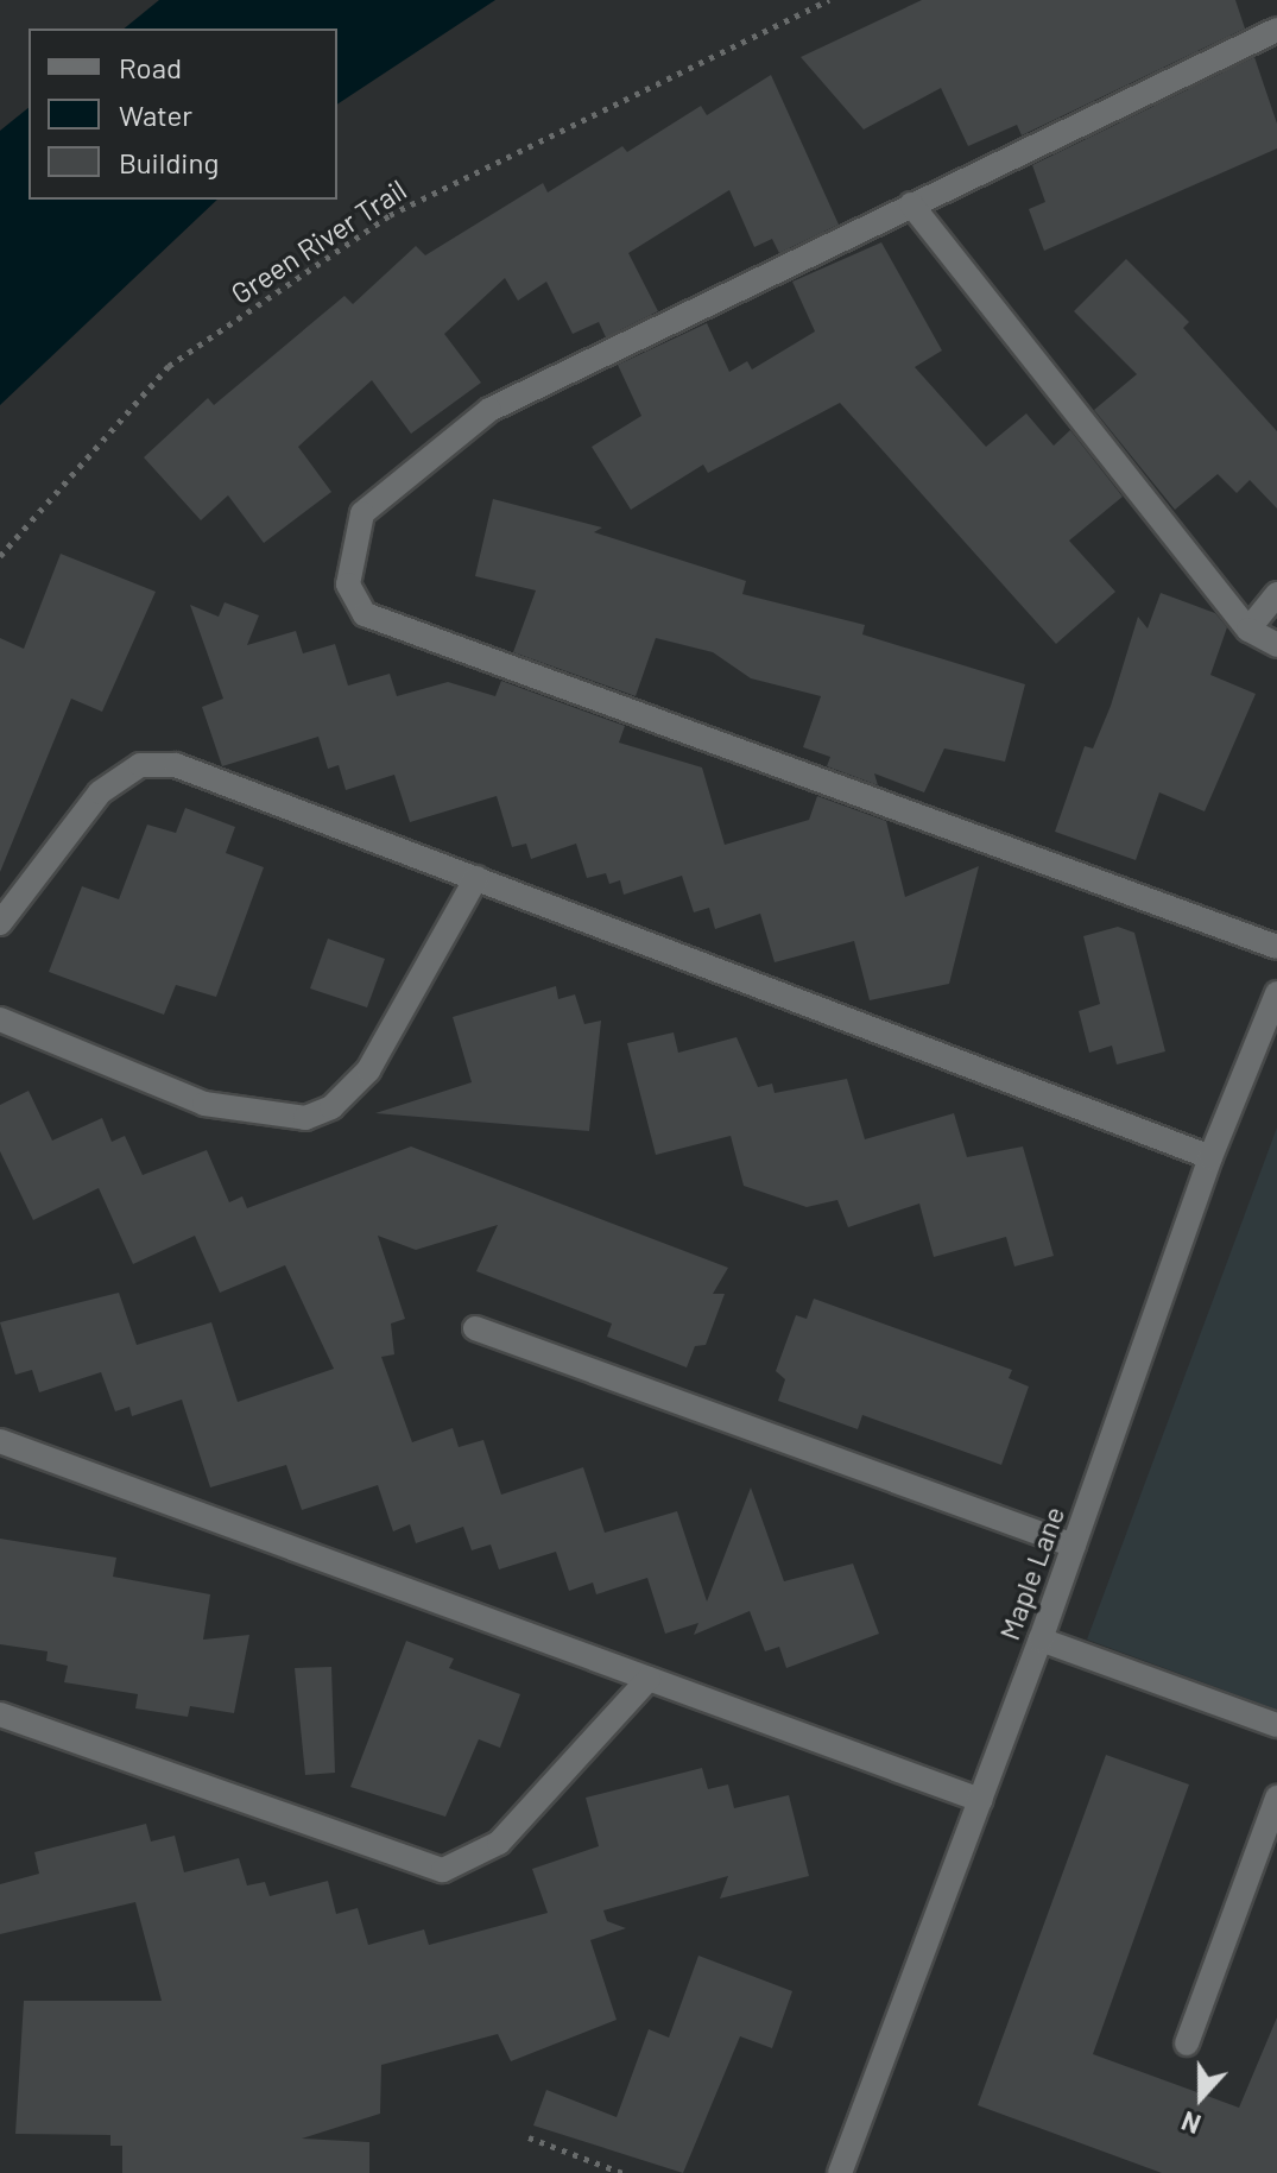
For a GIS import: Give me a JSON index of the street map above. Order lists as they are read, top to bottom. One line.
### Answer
{"streets":{"street":["Maple Lane"],"path":["Green River Trail"]},"legend":["Road","Water","Building"],"north":"bottom"}
